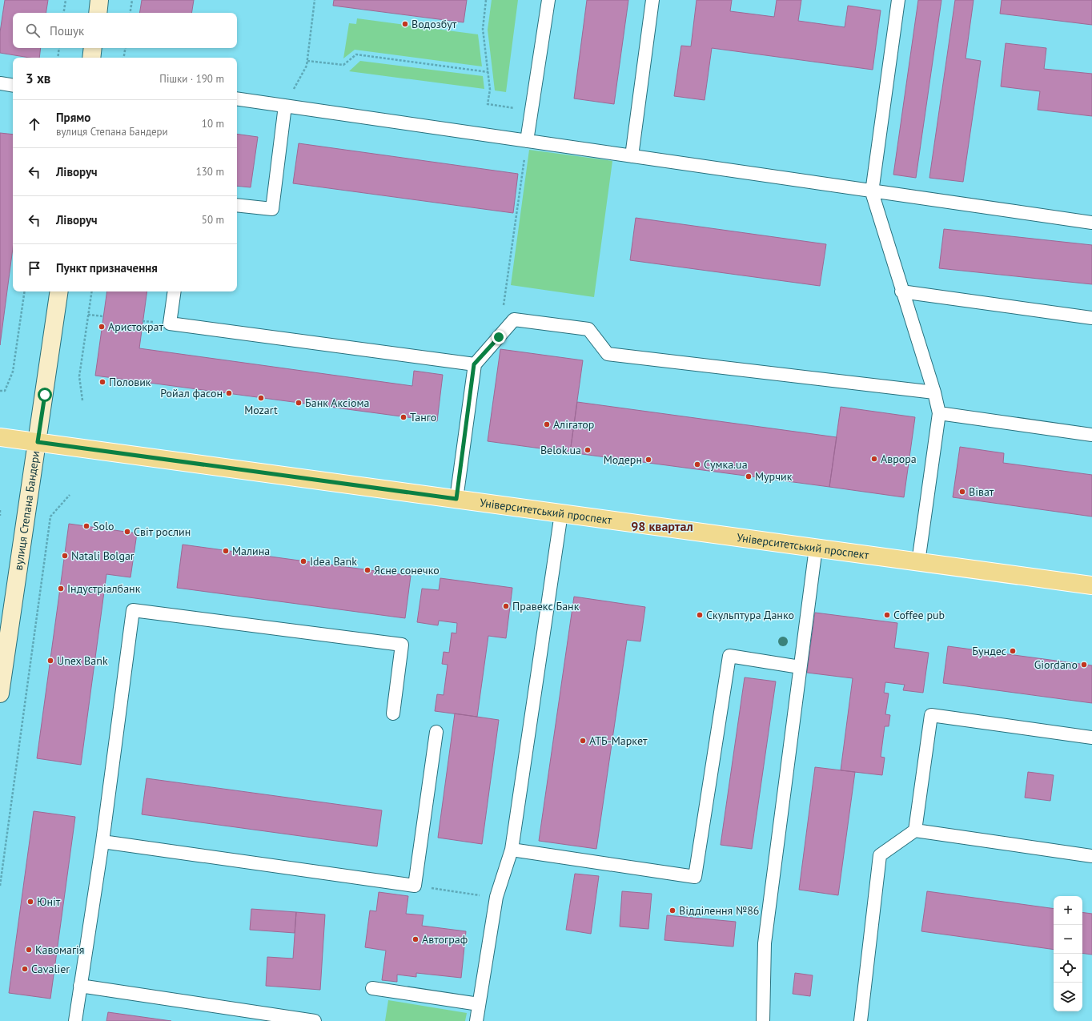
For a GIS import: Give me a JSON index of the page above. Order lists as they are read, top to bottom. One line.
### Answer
{"streets":{"main road":["Університетський проспект"],"street":["вулиця Степана Бандери"]},"crossings":[["вулиця Степана Бандери","Університетський проспект"]],"districts":["98 квартал"],"places":["Водозбут","Аристократ","Половик","Ройал фасон","Mozart","Банк Аксіома","Танго","Алігатор","Belok.ua","Аврора","Модерн","Сумка.ua","Мурчик","Віват","Solo","Світ рослин","Малина","Natali Bolgar","Idea Bank","Ясне сонечко","Індустріалбанк","Правекс Банк","Скульптура Данко","Coffee pub","Бундес","Unex Bank","Giordano","АТБ-Маркет","Юніт","Відділення №86","Автограф","Кавомагія","Cavalier"],"page":{"search":"Пошук","heading":["3 хв","Пішки · 190 m"],"list":[["Прямо","вулиця Степана Бандери","10 m"],["Ліворуч","130 m"],["Ліворуч","50 m"],"Пункт призначення"],"map_buttons":["+","−"]}}
